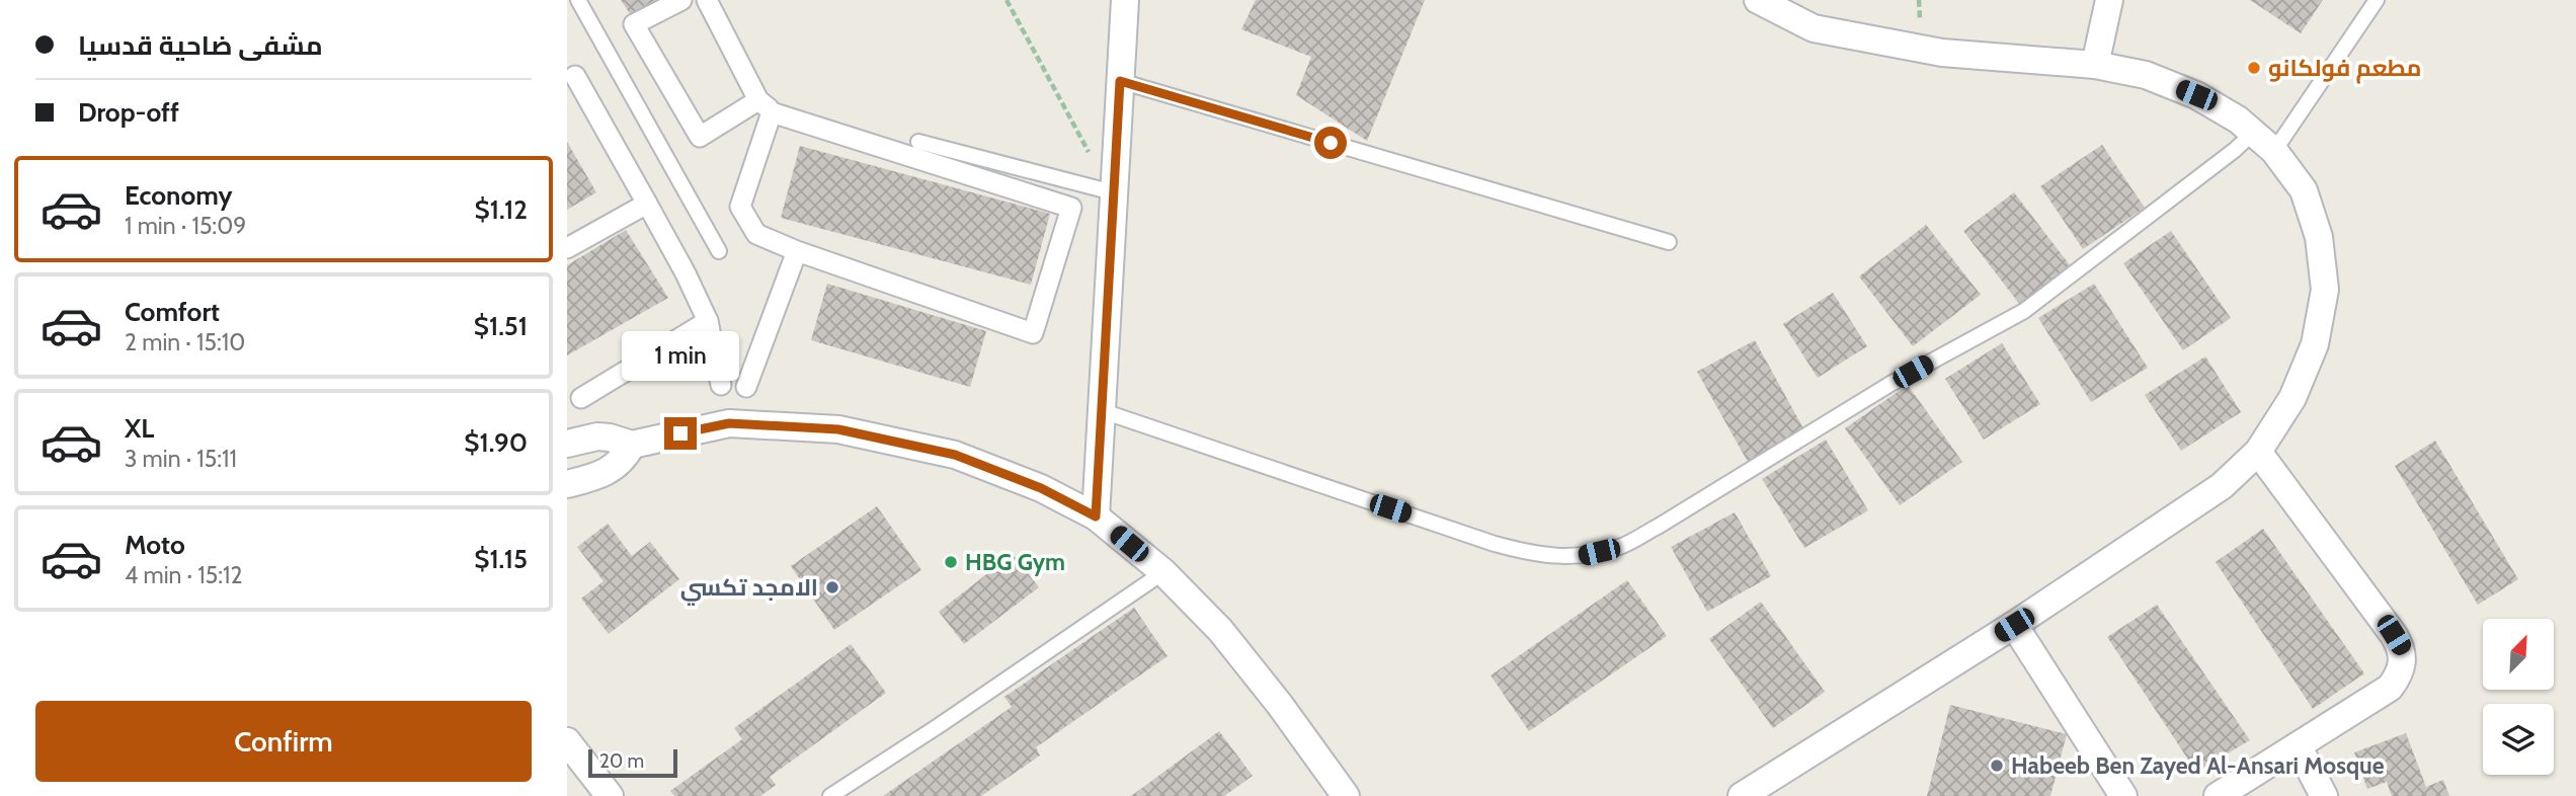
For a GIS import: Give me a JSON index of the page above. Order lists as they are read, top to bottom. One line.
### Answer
{"places":["مطعم فولكانو","HBG Gym","الامجد تكسي","Habeeb Ben Zayed Al-Ansari Mosque"],"scale_bar":"20 m","north":"top right","page":{"banner":["مشفى ضاحية قدسيا","Drop-off"],"list":[{"name":"Economy","note":"1 min · 15:09","value":"$1.12"},{"name":"Comfort","note":"2 min · 15:10","value":"$1.51"},{"name":"XL","note":"3 min · 15:11","value":"$1.90"},{"name":"Moto","note":"4 min · 15:12","value":"$1.15"}],"bubble":"1 min","buttons":"Confirm","scale":"20 m"}}
